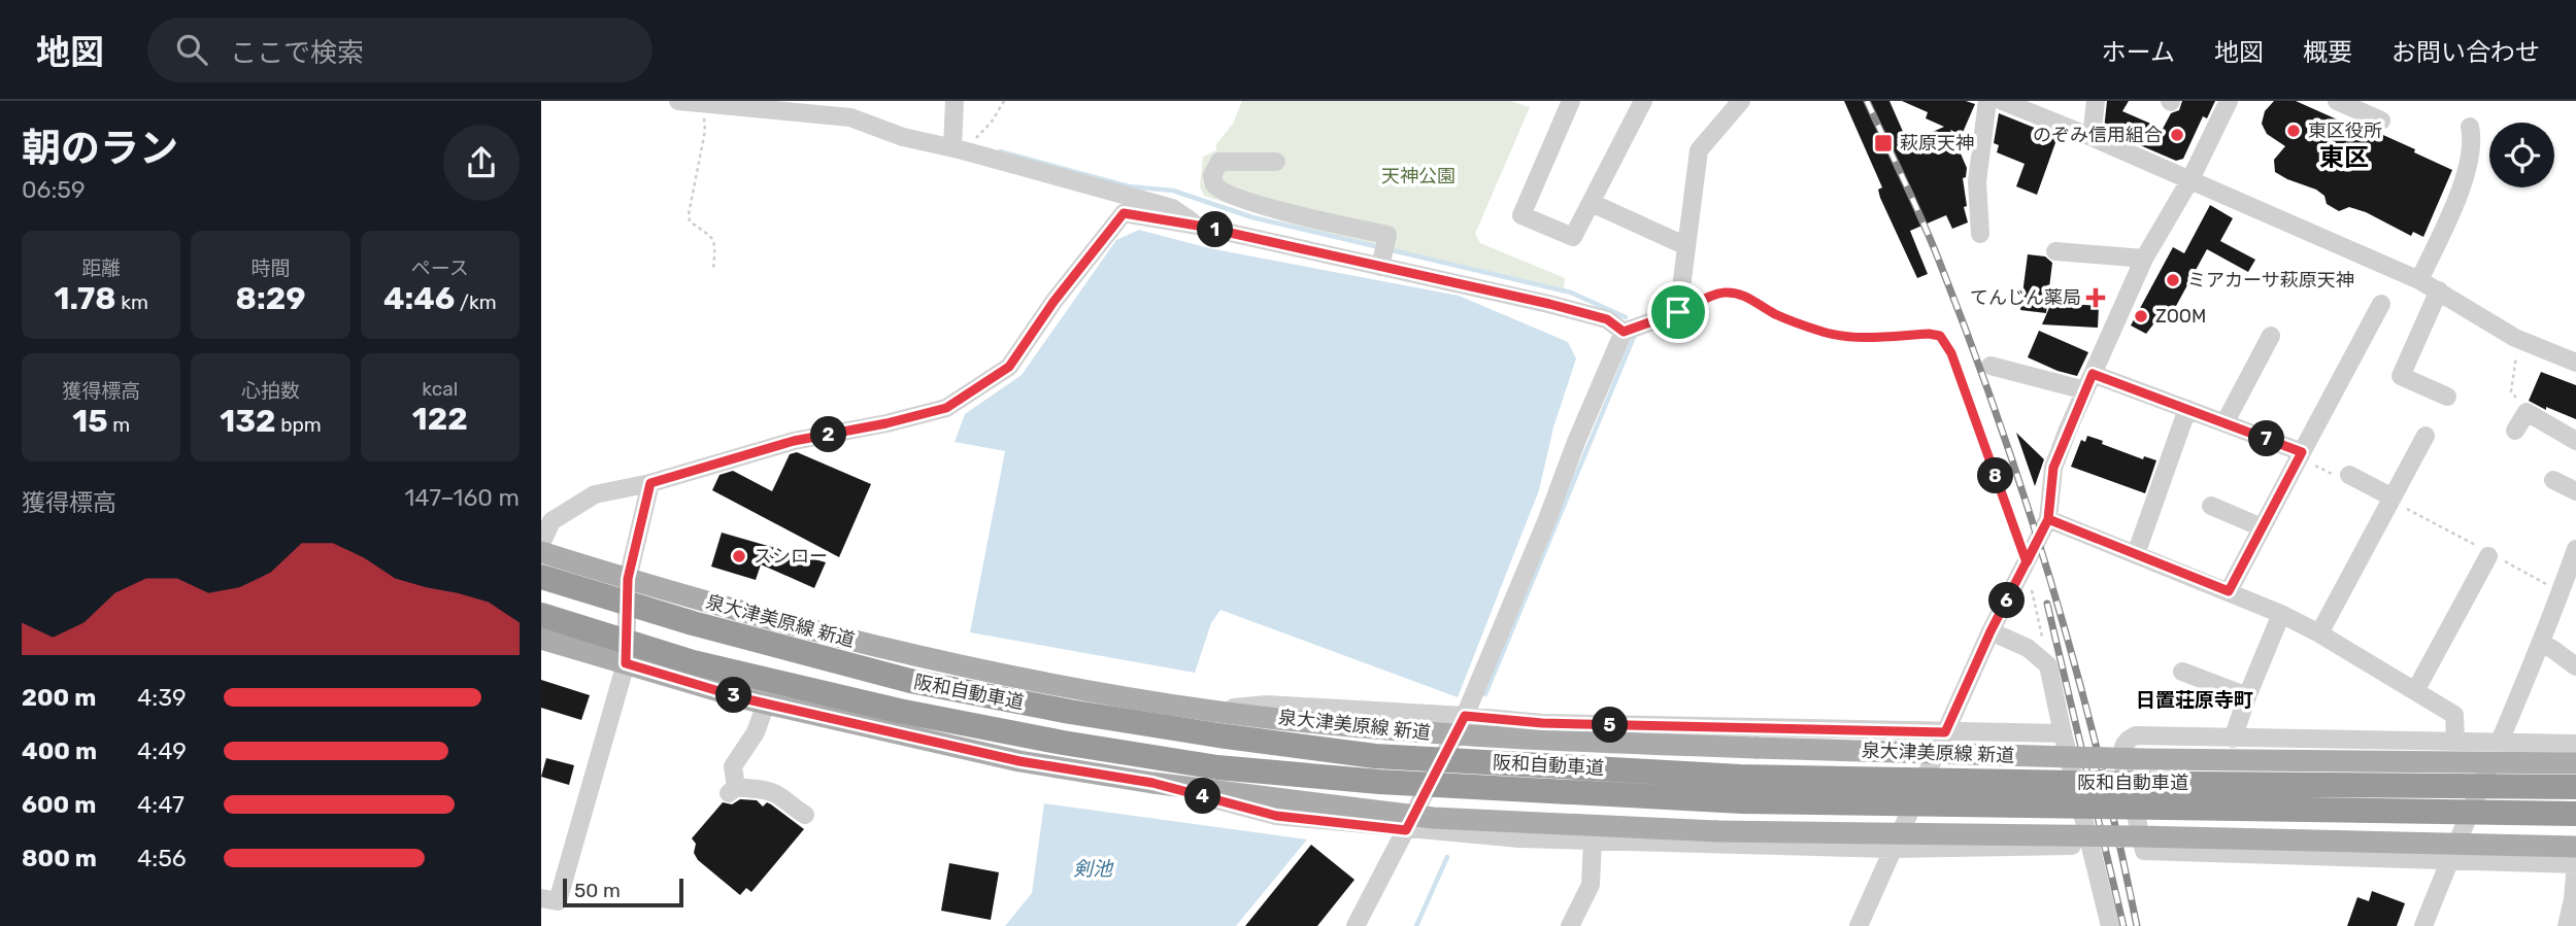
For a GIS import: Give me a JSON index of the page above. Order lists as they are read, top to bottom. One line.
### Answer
{"streets":{"highway":["阪和自動車道"],"main road":["泉大津美原線 新道"]},"districts":["東区","日置荘原寺町"],"water":["剣池"],"parks":["天神公園"],"places":{"other":["東区役所","のぞみ信用組合","ミアカーサ萩原天神","ZOOM","スシロー"],"transit":["萩原天神"],"health":["てんじん薬局"]},"scale_bar":"50 m","page":{"header":"地図","search":"ここで検索","nav":["ホーム","地図","概要","お問い合わせ"],"heading":["朝のラン","06:59"],"pins":["1","2","7","8","6","3","5","4"],"stats":[["距離","1.78 km"],["時間","8:29"],["ペース","4:46 /km"],["獲得標高","15 m"],["心拍数","132 bpm"],["kcal","122"]],"chart":["獲得標高","147–160 m"],"list":[{"name":"200 m","note":"4:39"},{"name":"400 m","note":"4:49"},{"name":"600 m","note":"4:47"},{"name":"800 m","note":"4:56"}],"scale":"50 m"}}
